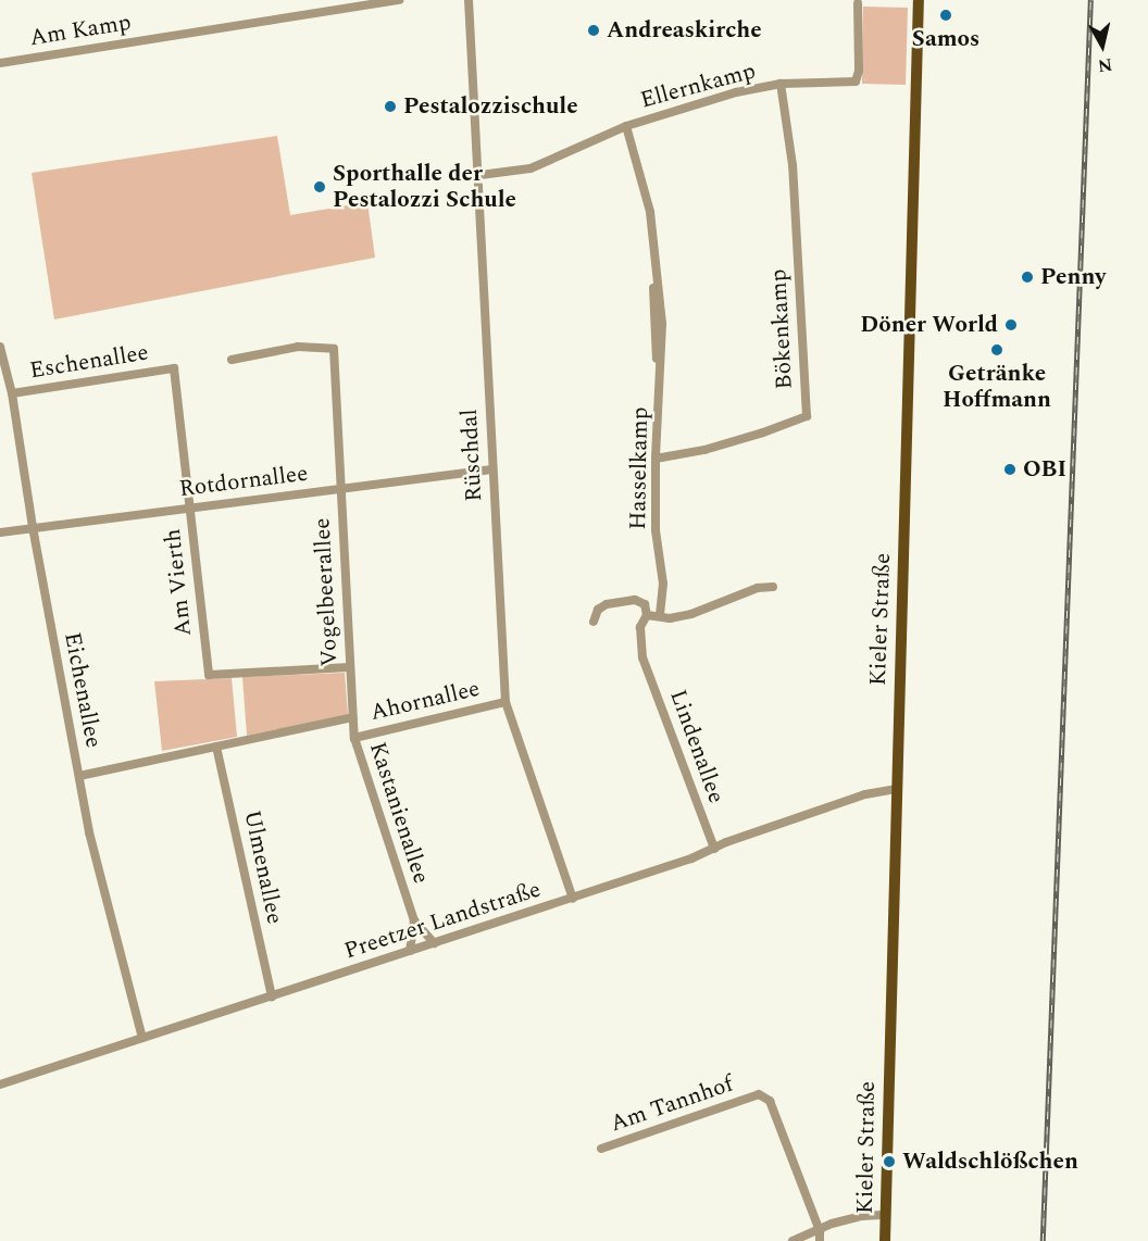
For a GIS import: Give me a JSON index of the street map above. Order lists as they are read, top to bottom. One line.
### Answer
{"streets":{"main road":["Kieler Straße"],"street":["Am Kamp","Ellernkamp","Bökenkamp","Eschenallee","Rüschdal","Hasselkamp","Rotdornallee","Am Vierth","Vogelbeerallee","Eichenallee","Ahornallee","Lindenallee","Kastanienallee","Ulmenallee","Preetzer Landstraße","Am Tannhof"]},"crossings":[["Ellernkamp","Bökenkamp"],["Ellernkamp","Rüschdal"],["Ellernkamp","Hasselkamp"],["Bökenkamp","Hasselkamp"],["Eschenallee","Am Vierth"],["Eschenallee","Eichenallee"],["Rüschdal","Rotdornallee"],["Rüschdal","Ahornallee"],["Rüschdal","Preetzer Landstraße"],["Hasselkamp","Lindenallee"],["Rotdornallee","Am Vierth"],["Rotdornallee","Vogelbeerallee"],["Rotdornallee","Eichenallee"],["Am Vierth","Vogelbeerallee"],["Vogelbeerallee","Kastanienallee"],["Kieler Straße","Preetzer Landstraße"],["Eichenallee","Preetzer Landstraße"],["Ahornallee","Kastanienallee"],["Lindenallee","Preetzer Landstraße"],["Kastanienallee","Preetzer Landstraße"],["Ulmenallee","Preetzer Landstraße"]],"places":["Samos","Andreaskirche","Pestalozzischule","Sporthalle der Pestalozzi Schule","Penny","Döner World","Getränke Hoffmann","OBI","Waldschlößchen"],"north":"bottom"}
